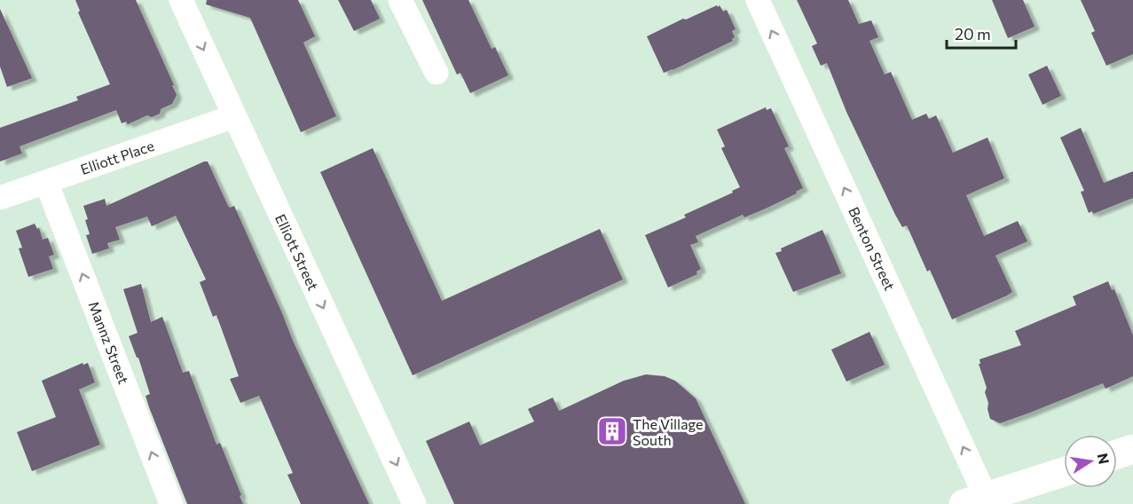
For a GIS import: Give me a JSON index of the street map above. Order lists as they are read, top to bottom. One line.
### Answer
{"streets":{"street":["Elliott Place","Benton Street","Elliott Street","Mannz Street"]},"crossings":[["Elliott Place","Elliott Street"],["Elliott Place","Mannz Street"]],"one_way":["Benton Street","Elliott Street","Mannz Street"],"places":{"building":["The Village South"]},"scale_bar":"20 m","north":"right"}
